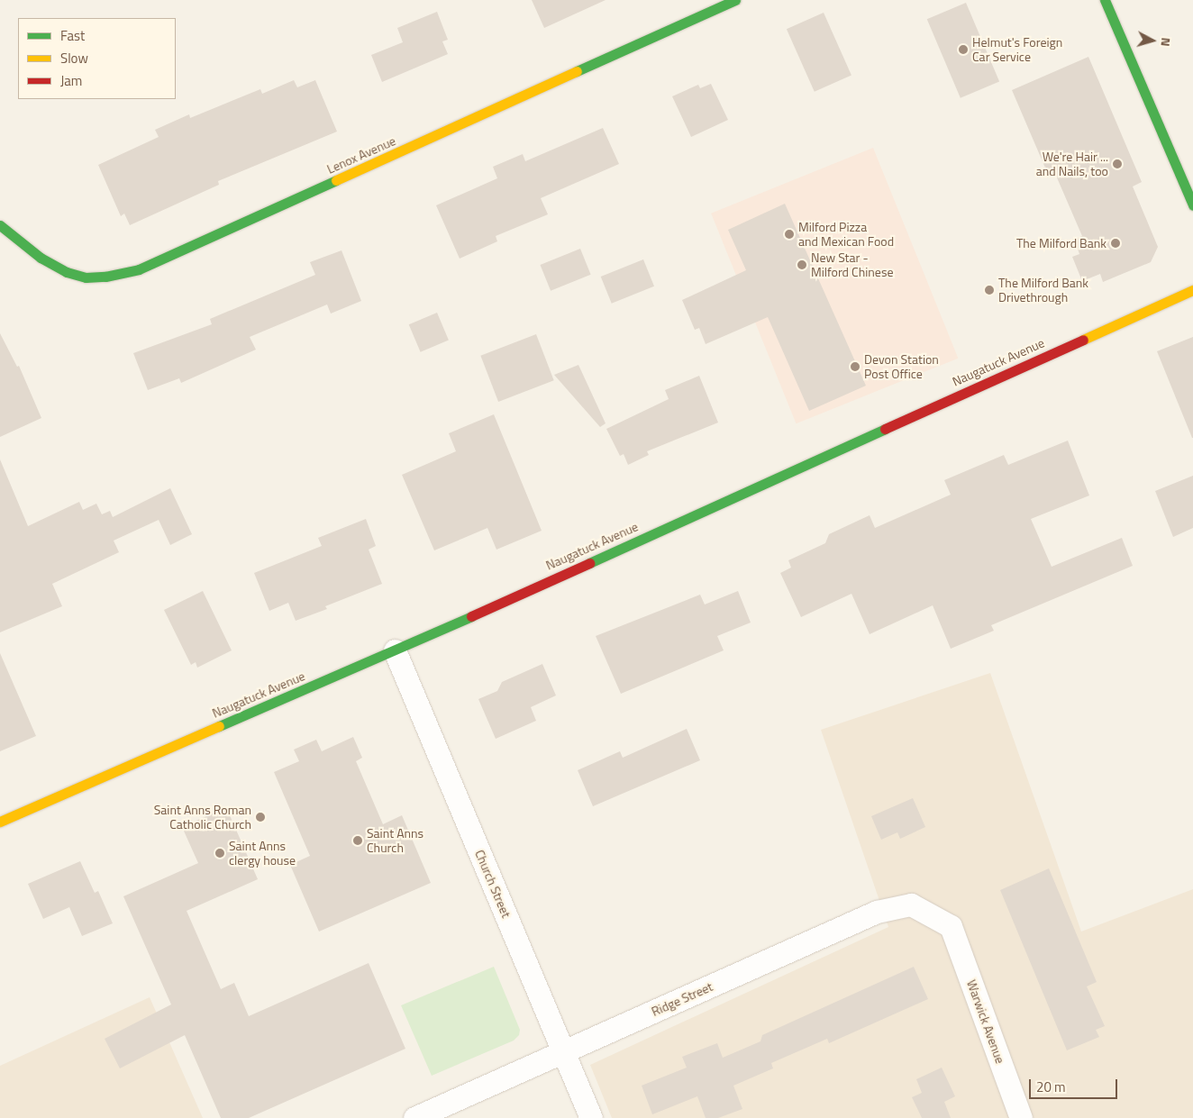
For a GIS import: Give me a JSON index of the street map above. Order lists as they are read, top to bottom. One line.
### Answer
{"streets":{"main road":["Lenox Avenue","Naugatuck Avenue"],"street":["Church Street","Ridge Street","Warwick Avenue"]},"crossings":[["Naugatuck Avenue","Church Street"],["Church Street","Ridge Street"],["Ridge Street","Warwick Avenue"]],"places":["Helmut's Foreign Car Service","We're Hair ... and Nails, too","Milford Pizza and Mexican Food","The Milford Bank","New Star - Milford Chinese","The Milford Bank Drivethrough","Devon Station Post Office","Saint Anns Roman Catholic Church","Saint Anns Church","Saint Anns clergy house"],"legend":["Fast","Slow","Jam"],"scale_bar":"20 m","north":"right"}
